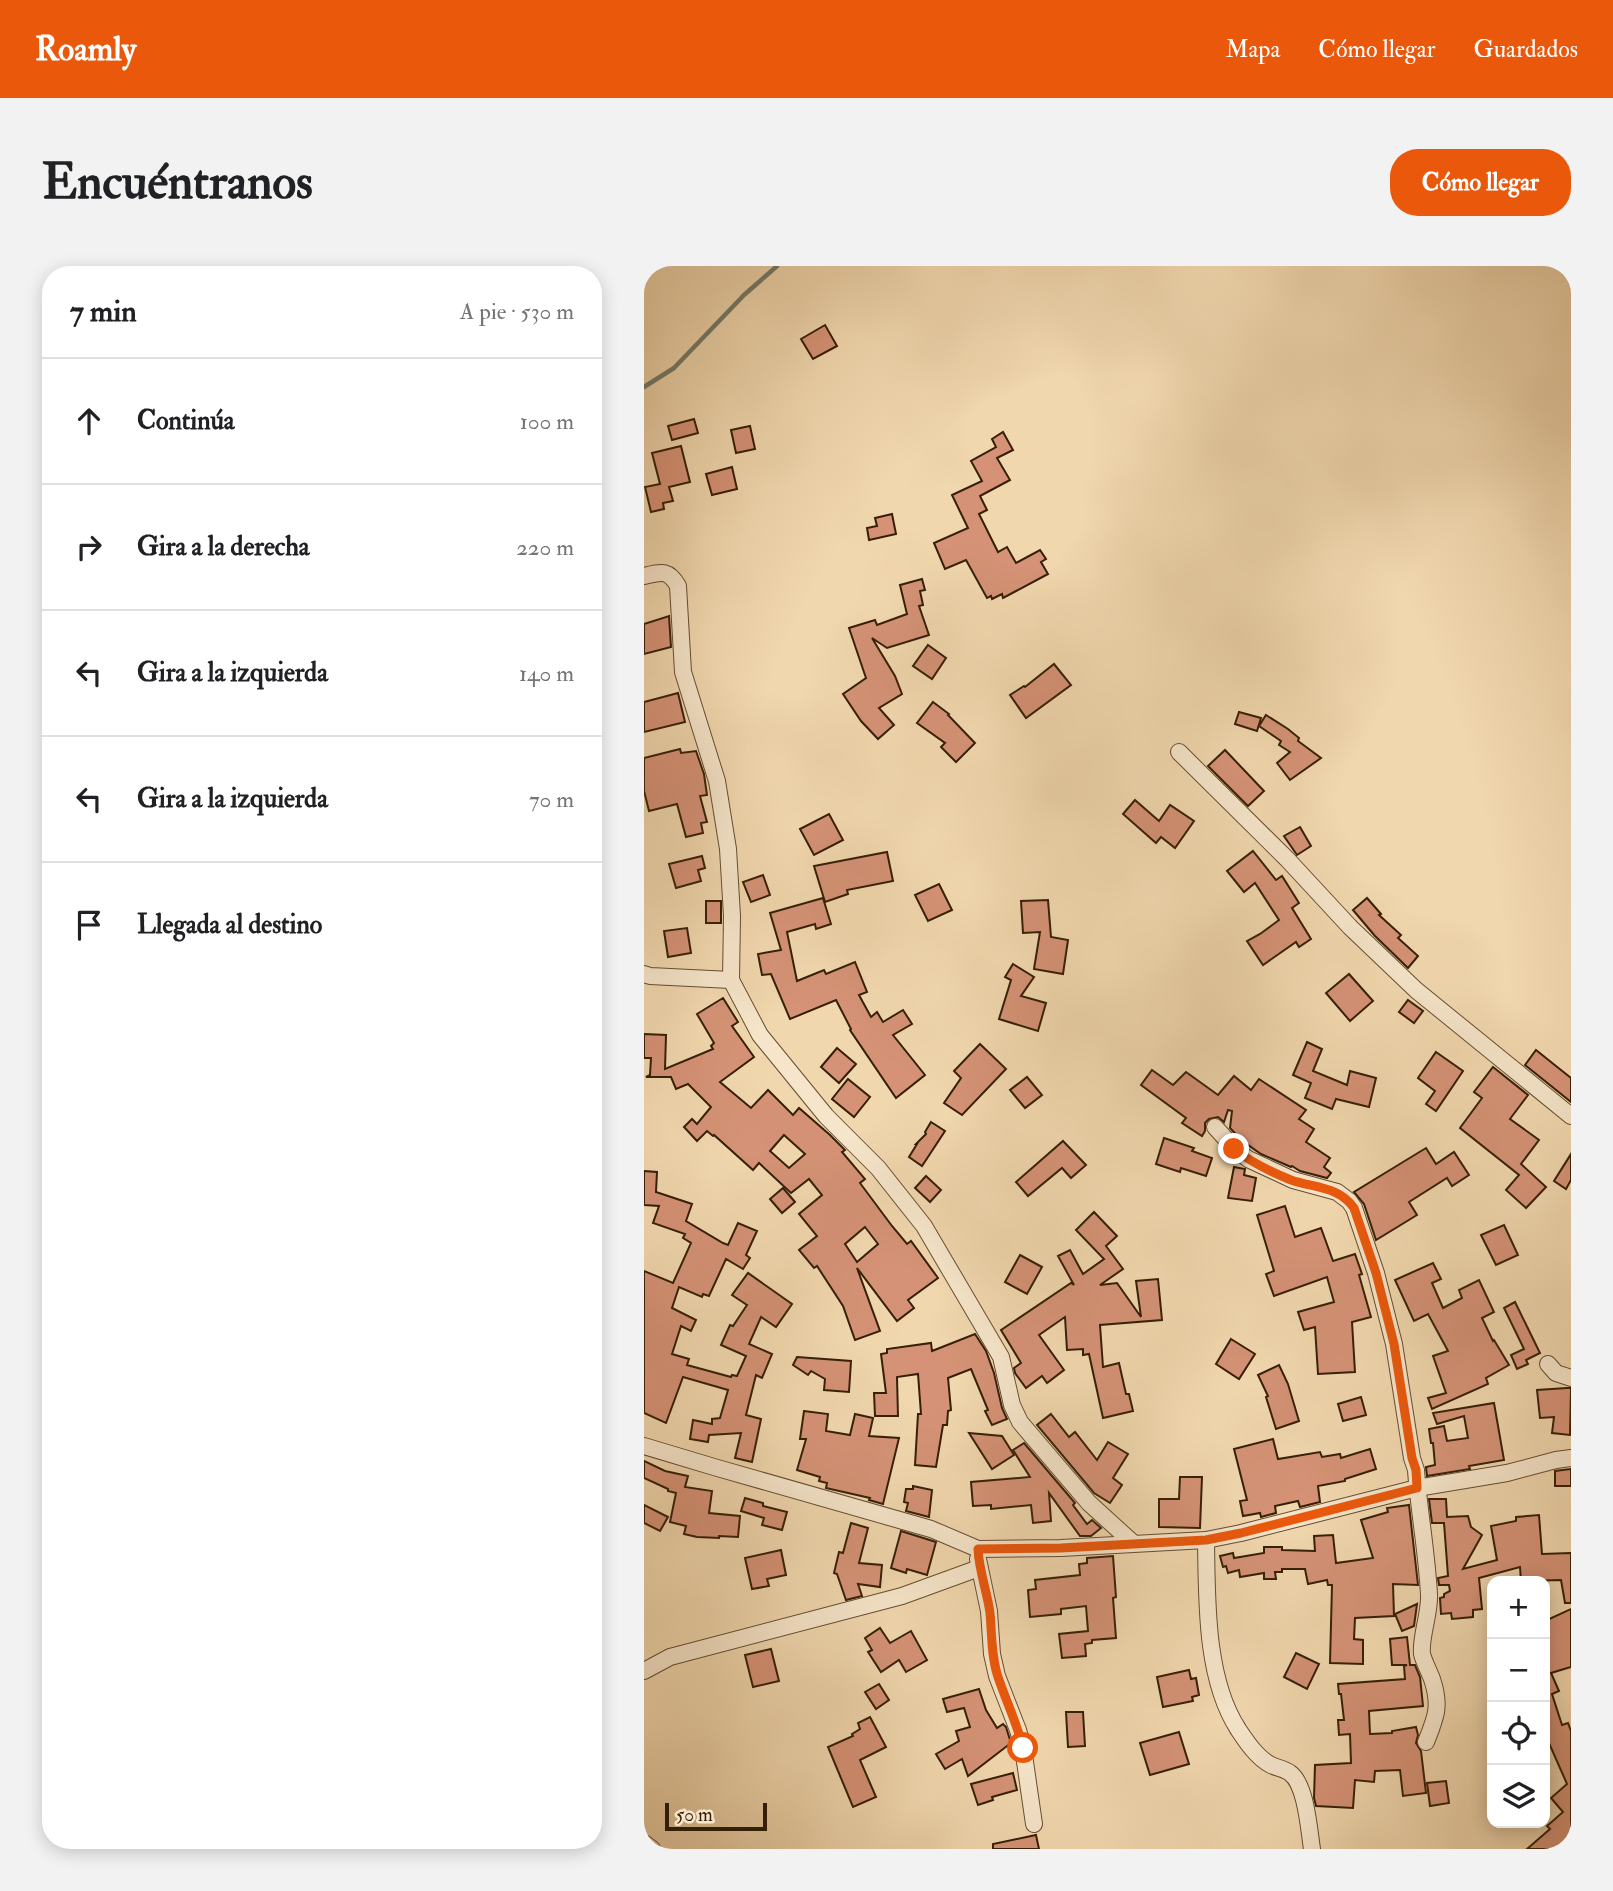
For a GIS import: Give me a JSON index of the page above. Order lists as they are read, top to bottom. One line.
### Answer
{"scale_bar":"50 m","page":{"header":"Roamly","nav":["Mapa","Cómo llegar","Guardados"],"buttons":"Cómo llegar","title":"Encuéntranos","heading":["7 min","A pie · 530 m"],"list":[["Continúa","100 m"],["Gira a la derecha","220 m"],["Gira a la izquierda","140 m"],["Gira a la izquierda","70 m"],"Llegada al destino"],"map_buttons":["+","−"],"scale":"50 m"}}
